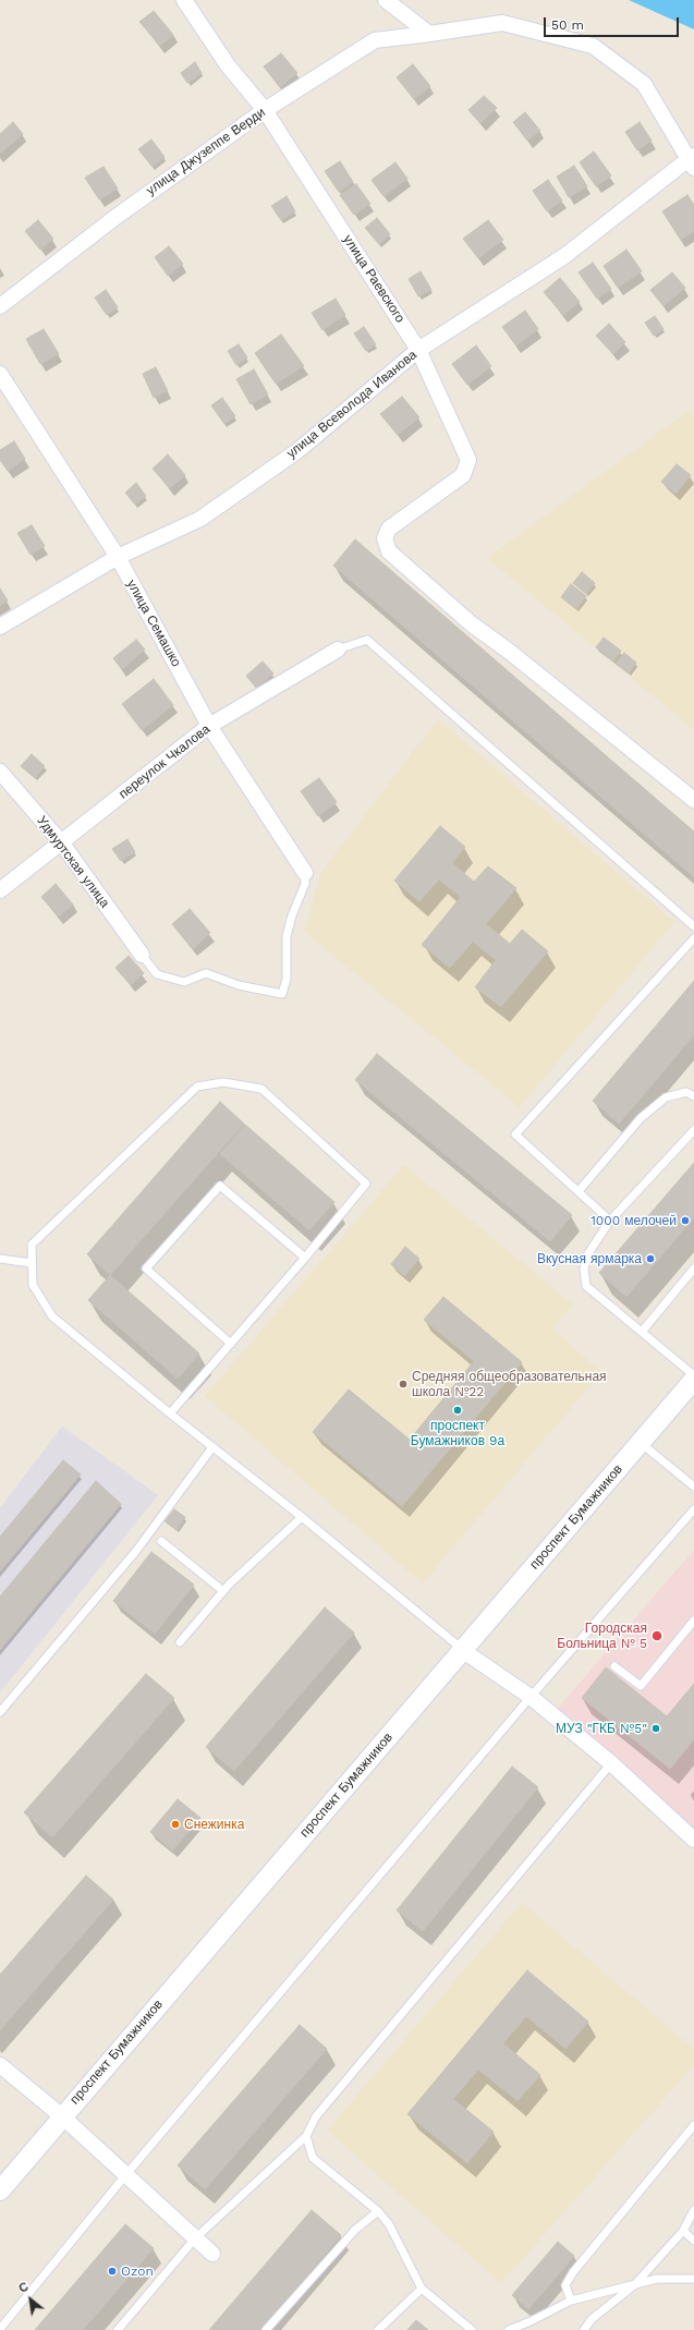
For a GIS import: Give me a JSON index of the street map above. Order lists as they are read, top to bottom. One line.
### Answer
{"streets":{"street":["улица Джузеппе Верди","улица Раевского","улица Всеволода Иванова","улица Семашко","переулок Чкалова","Удмуртская улица","проспект Бумажников"]},"crossings":[["улица Джузеппе Верди","улица Раевского"],["улица Джузеппе Верди","улица Всеволода Иванова"],["улица Раевского","улица Всеволода Иванова"],["улица Всеволода Иванова","улица Семашко"],["улица Семашко","переулок Чкалова"],["переулок Чкалова","Удмуртская улица"]],"places":["1000 мелочей","Вкусная ярмарка","Средняя общеобразовательная школа №22","проспект Бумажников 9а","Городская Больница № 5","МУЗ \"ГКБ №5\"","Снежинка","Ozon"],"scale_bar":"50 m","north":"top left"}
